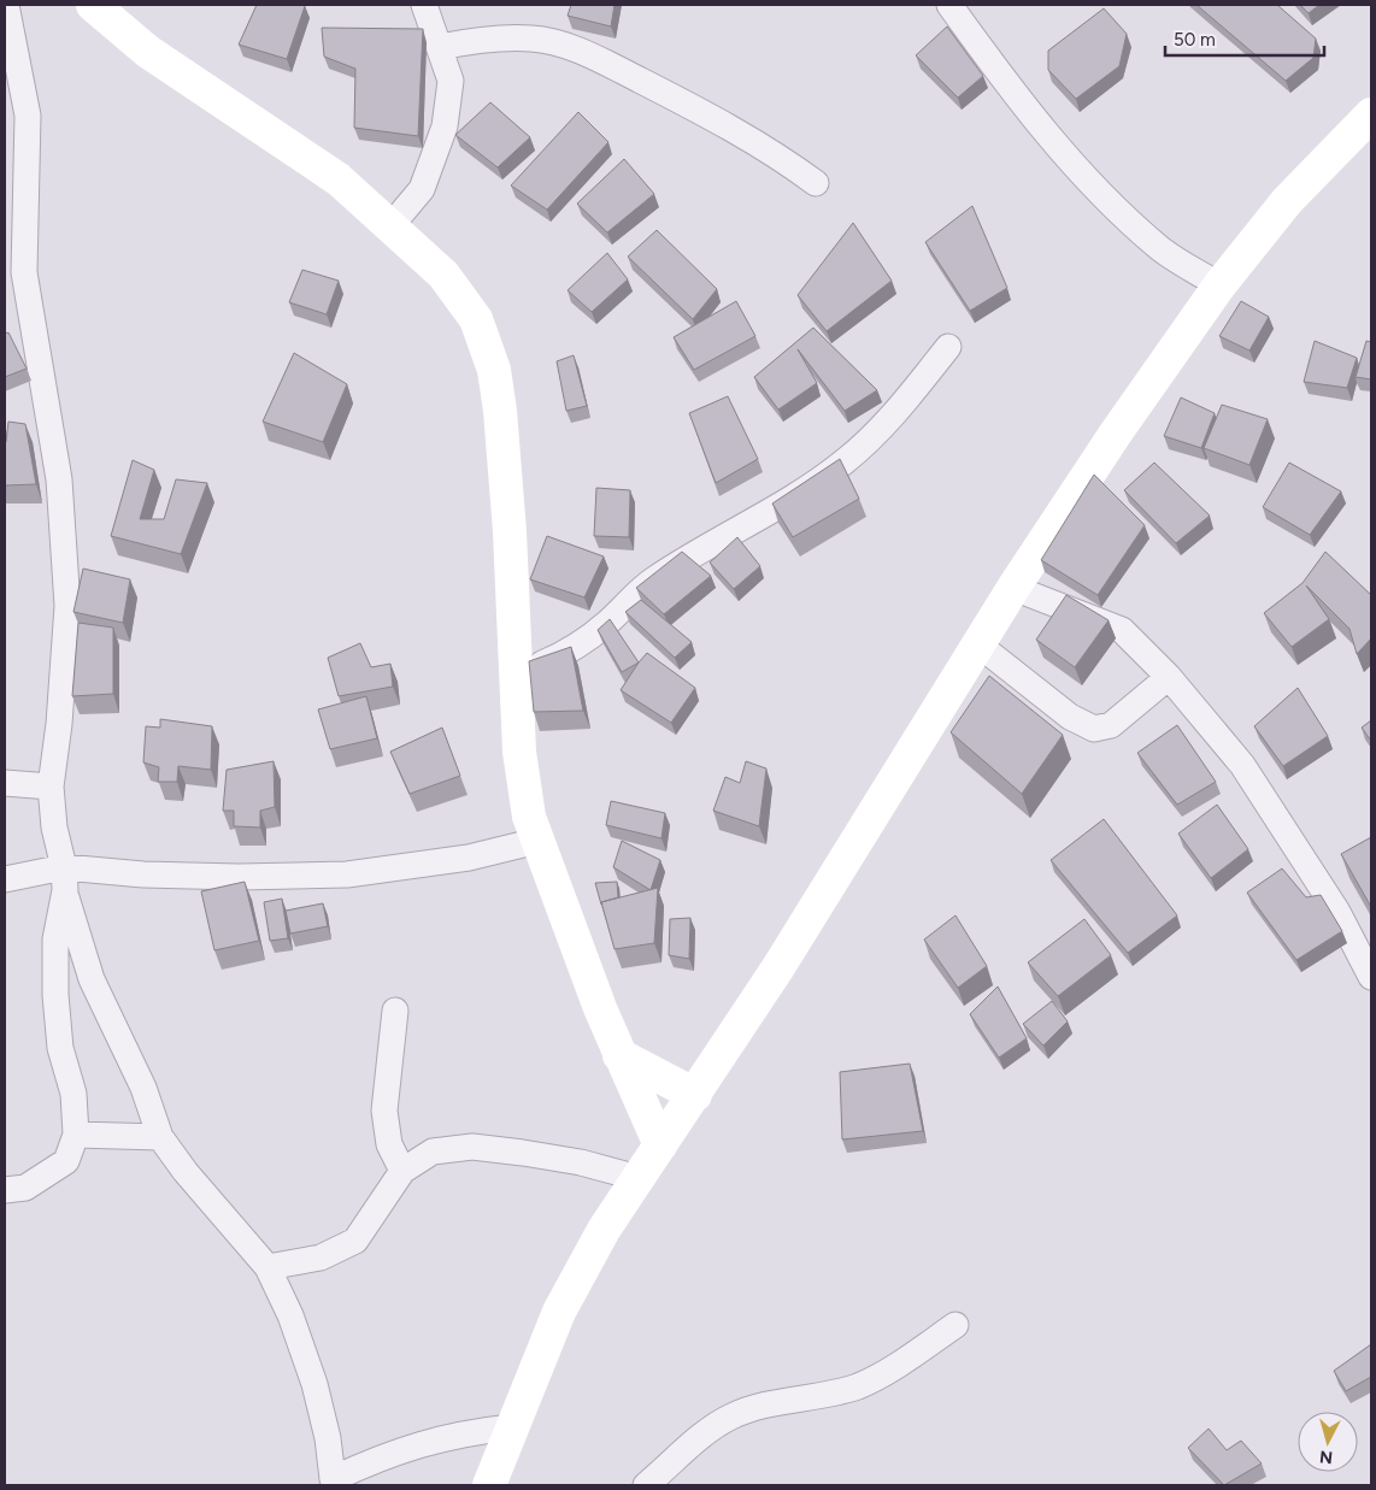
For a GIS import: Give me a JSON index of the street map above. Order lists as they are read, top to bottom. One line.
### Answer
{"scale_bar":"50 m","north":"bottom"}
